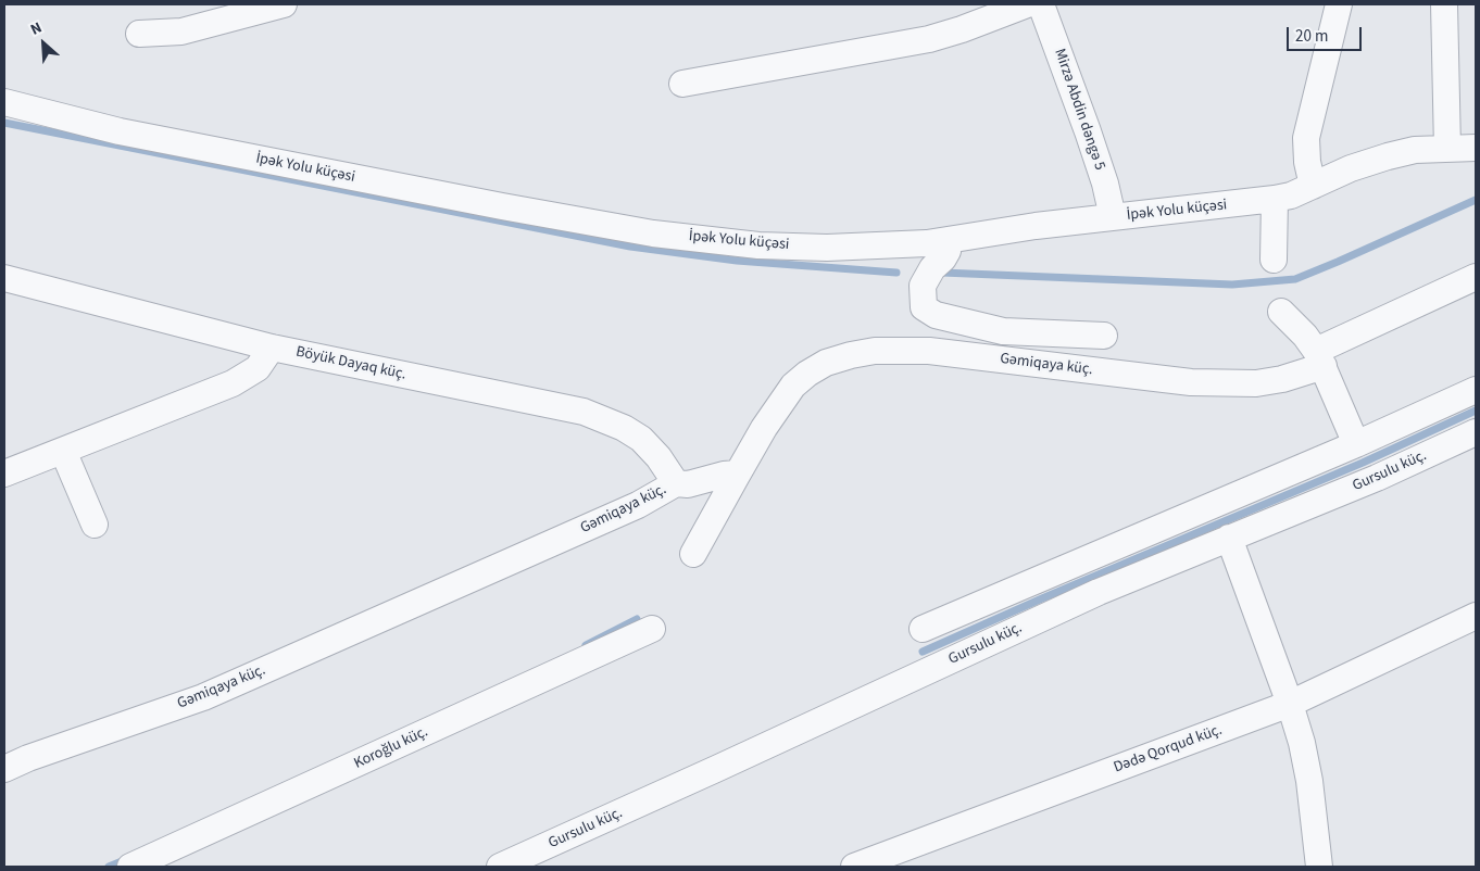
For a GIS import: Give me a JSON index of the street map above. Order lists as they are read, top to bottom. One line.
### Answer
{"streets":{"street":["Mirzə Abdin dəngə 5","İpək Yolu küçəsi","Böyük Dayaq küç.","Gəmiqaya küç.","Gursulu küç.","Koroğlu küç.","Dədə Qorqud küç."]},"crossings":[["Mirzə Abdin dəngə 5","İpək Yolu küçəsi"],["Böyük Dayaq küç.","Gəmiqaya küç."]],"scale_bar":"20 m","north":"top left"}
